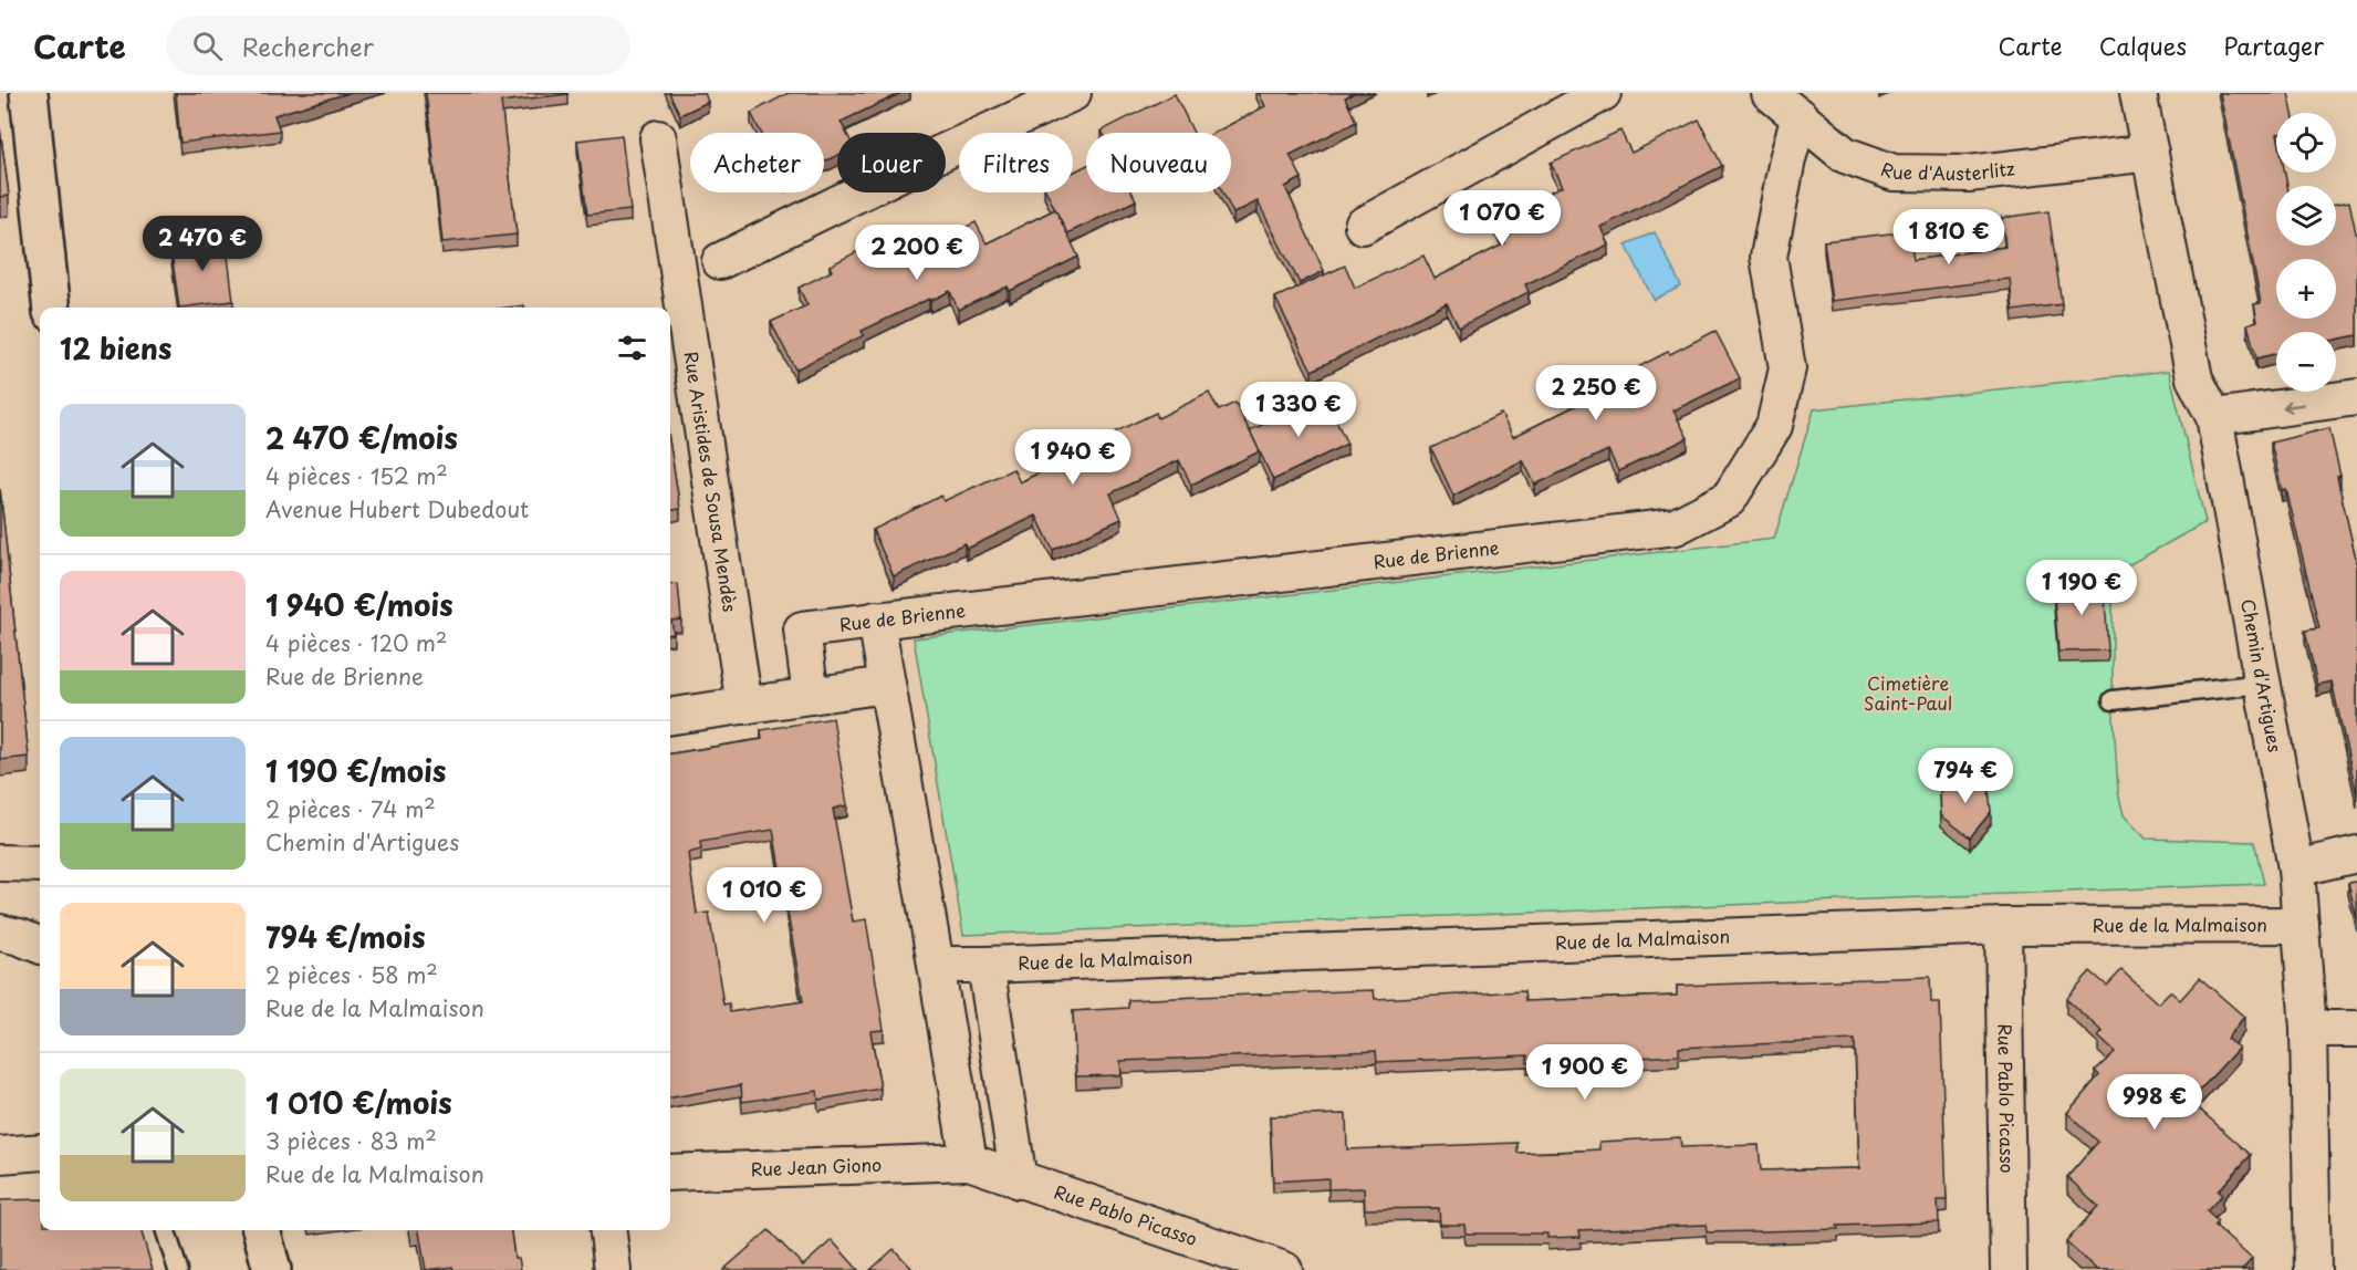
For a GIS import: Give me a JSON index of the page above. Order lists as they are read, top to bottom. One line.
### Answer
{"streets":{"street":["Rue d'Austerlitz","Rue Aristides de Sousa Mendès","Rue de Brienne","Chemin d'Artigues","Rue de la Malmaison","Rue Pablo Picasso","Rue Jean Giono"]},"crossings":[["Rue d'Austerlitz","Rue de Brienne"],["Rue d'Austerlitz","Chemin d'Artigues"],["Chemin d'Artigues","Rue de la Malmaison"],["Rue de la Malmaison","Rue Pablo Picasso"],["Rue Pablo Picasso","Rue Jean Giono"]],"parks":["Cimetière Saint-Paul"],"page":{"header":"Carte","search":"Rechercher","nav":["Carte","Calques","Partager"],"map_buttons":["+","−"],"chip":["Acheter","Louer","Filtres","Nouveau"],"price":["1 070 €","1 810 €","2 470 €","2 200 €","2 250 €","1 330 €","1 940 €","1 190 €","794 €","1 010 €","1 900 €","998 €"],"heading":"12 biens","list":[{"name":"2 470 €/mois","note":"4 pièces · 152 m² · Avenue Hubert Dubedout"},{"name":"1 940 €/mois","note":"4 pièces · 120 m² · Rue de Brienne"},{"name":"1 190 €/mois","note":"2 pièces · 74 m² · Chemin d'Artigues"},{"name":"794 €/mois","note":"2 pièces · 58 m² · Rue de la Malmaison"},{"name":"1 010 €/mois","note":"3 pièces · 83 m² · Rue de la Malmaison"}]}}
